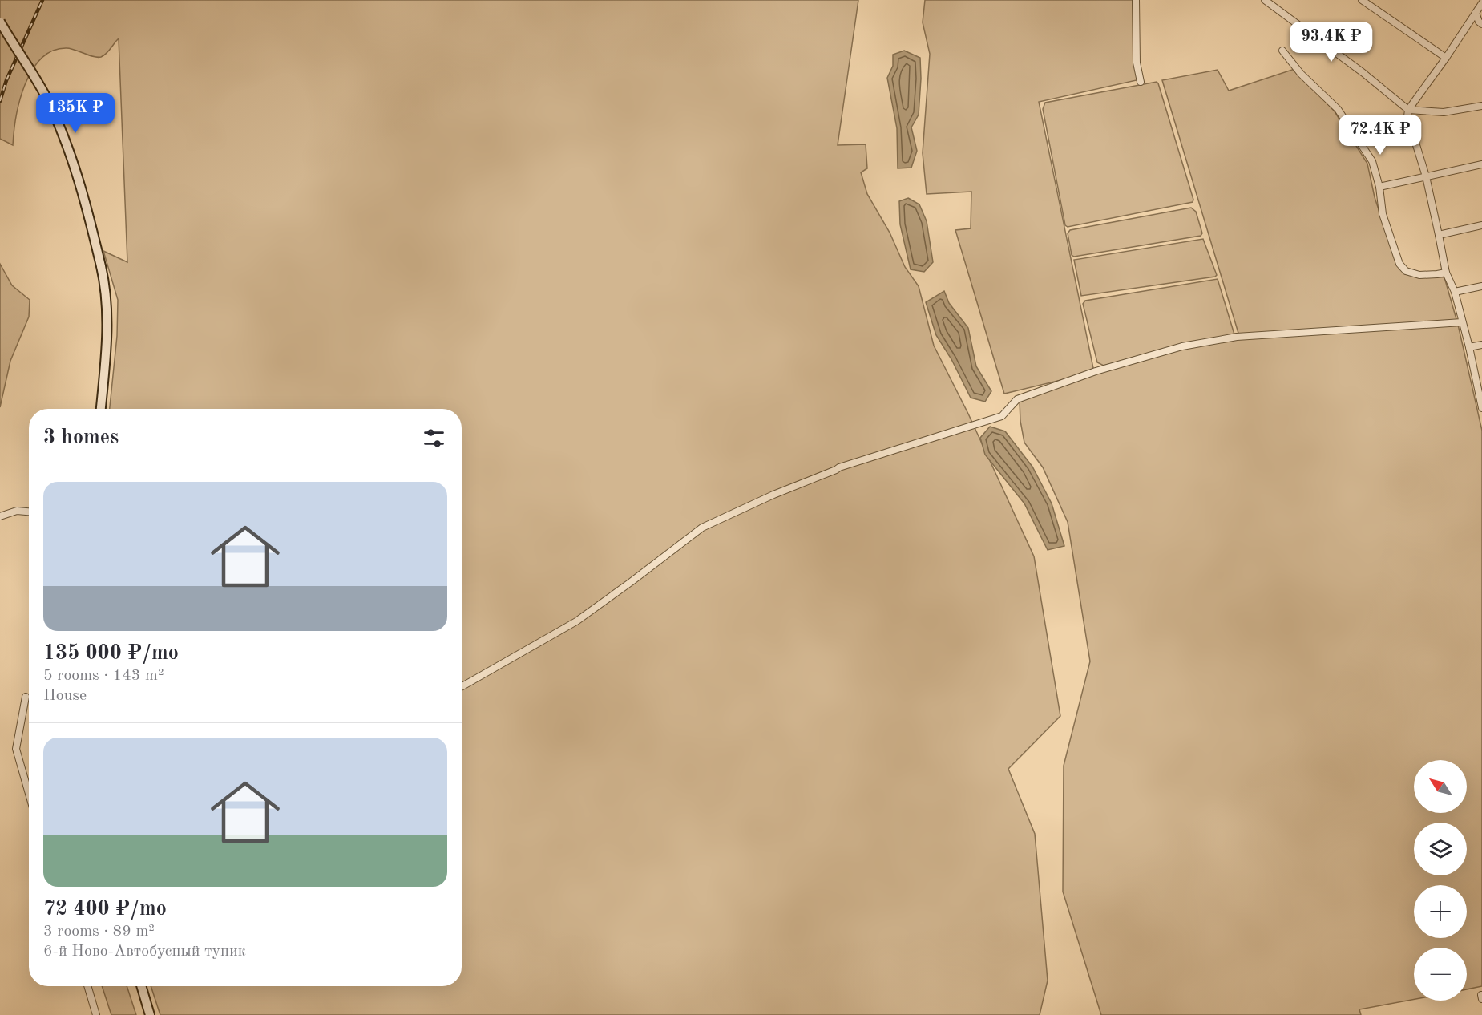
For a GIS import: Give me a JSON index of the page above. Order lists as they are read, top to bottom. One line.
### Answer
{"north":"top left","page":{"price":["93.4K ₽","135K ₽","72.4K ₽"],"heading":"3 homes","list":[{"name":"135 000 ₽/mo","note":"5 rooms · 143 m² · House"},{"name":"72 400 ₽/mo","note":"3 rooms · 89 m² · 6-й Ново-Автобусный тупик"}],"map_buttons":["+","−"]}}
